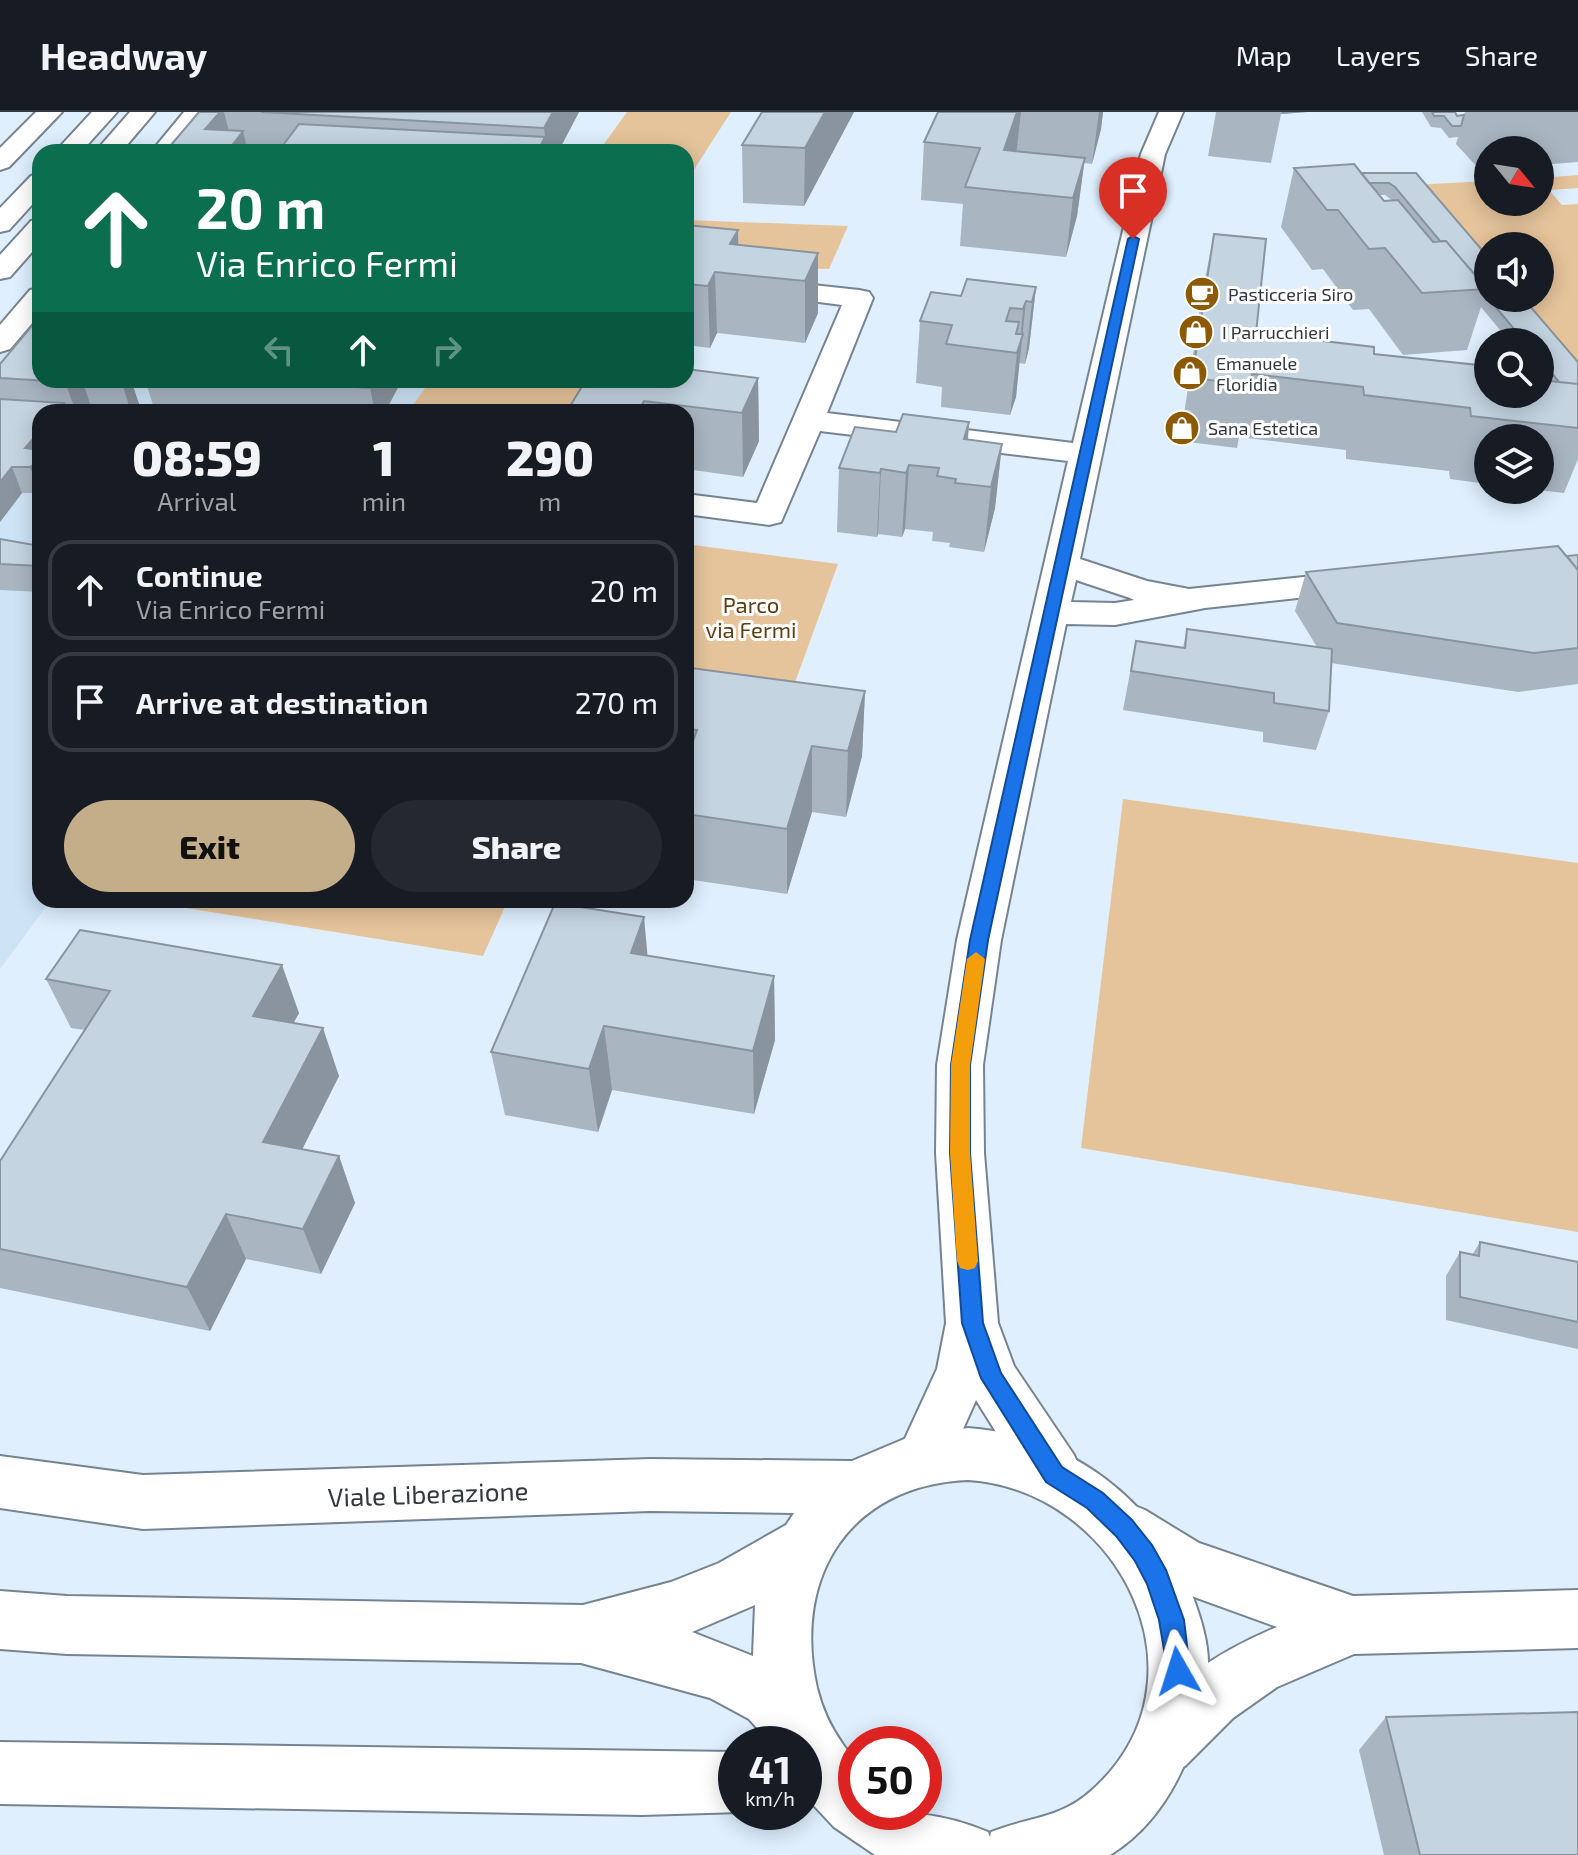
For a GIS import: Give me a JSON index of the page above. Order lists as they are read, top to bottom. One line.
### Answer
{"streets":{"street":["Viale Liberazione"]},"parks":["Parco via Fermi"],"places":{"cafe":["Pasticceria Siro"],"shop":["I Parrucchieri","Emanuele Floridia","Sana Estetica"]},"north":"bottom right","page":{"header":"Headway","nav":["Map","Layers","Share"],"turn":["20 m","Via Enrico Fermi"],"eta":["08:59","Arrival","1","min","290","m"],"list":[{"name":"Continue","note":"Via Enrico Fermi","value":"20 m"},{"name":"Arrive at destination","value":"270 m"}],"buttons":["Exit","Share"],"speed":"41 km/h","limit":"50"}}
